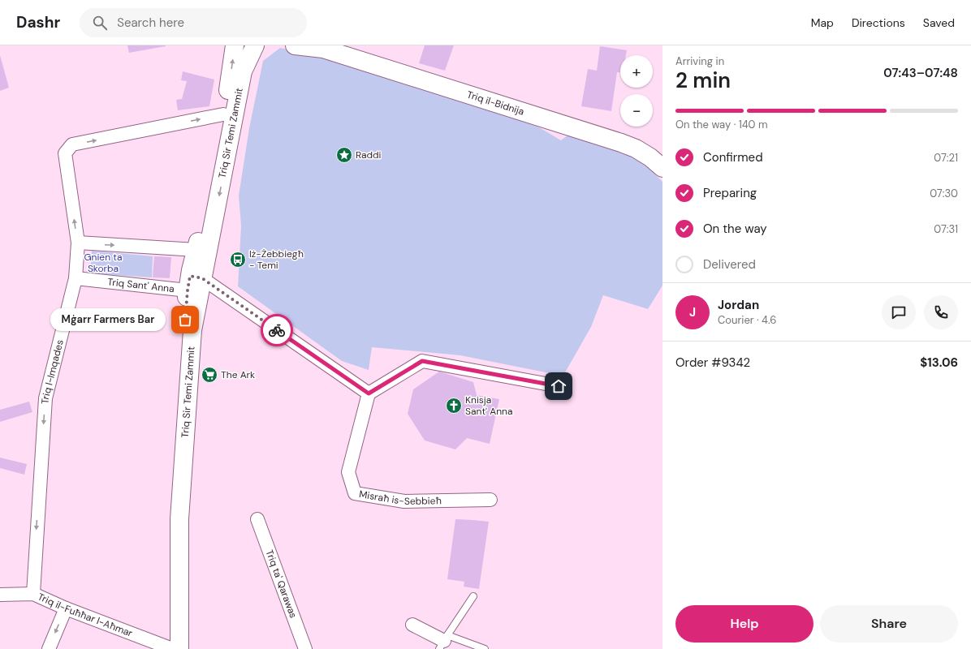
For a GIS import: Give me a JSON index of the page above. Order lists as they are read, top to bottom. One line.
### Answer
{"streets":{"main road":["Triq il-Bidnija","Triq Sir Temi Zammit"],"street":["Triq Sant' Anna","Triq l-Imqades","Misraħ is-Sebbieħ","Triq ta' Qarawas","Triq il-Fuħħar l-Aħmar"]},"crossings":[["Triq Sir Temi Zammit","Triq Sant' Anna"],["Triq Sir Temi Zammit","Triq l-Imqades"],["Triq Sir Temi Zammit","Triq il-Fuħħar l-Aħmar"],["Triq Sant' Anna","Triq l-Imqades"],["Triq Sant' Anna","Misraħ is-Sebbieħ"],["Triq l-Imqades","Triq il-Fuħħar l-Aħmar"]],"parks":["Gnien ta Skorba"],"places":{"place":["Raddi"],"bus stop":["Iż-Żebbiegħ - Temi"],"other":["Mġarr Farmers Bar"],"supermarket":["The Ark"],"church":["Knisja Sant' Anna"]},"page":{"header":"Dashr","search":"Search here","nav":["Map","Directions","Saved"],"heading":["2 min","Arriving in","07:43–07:48"],"panel":["Jordan","Courier · 4.6","Order #9342","$13.06"],"map_buttons":["+","−"],"bar":"On the way · 140 m","list":[["Confirmed","07:21"],["Preparing","07:30"],["On the way","07:31"],"Delivered"],"round":"J","bubble":"Mġarr Farmers Bar","buttons":["Help","Share"]}}
